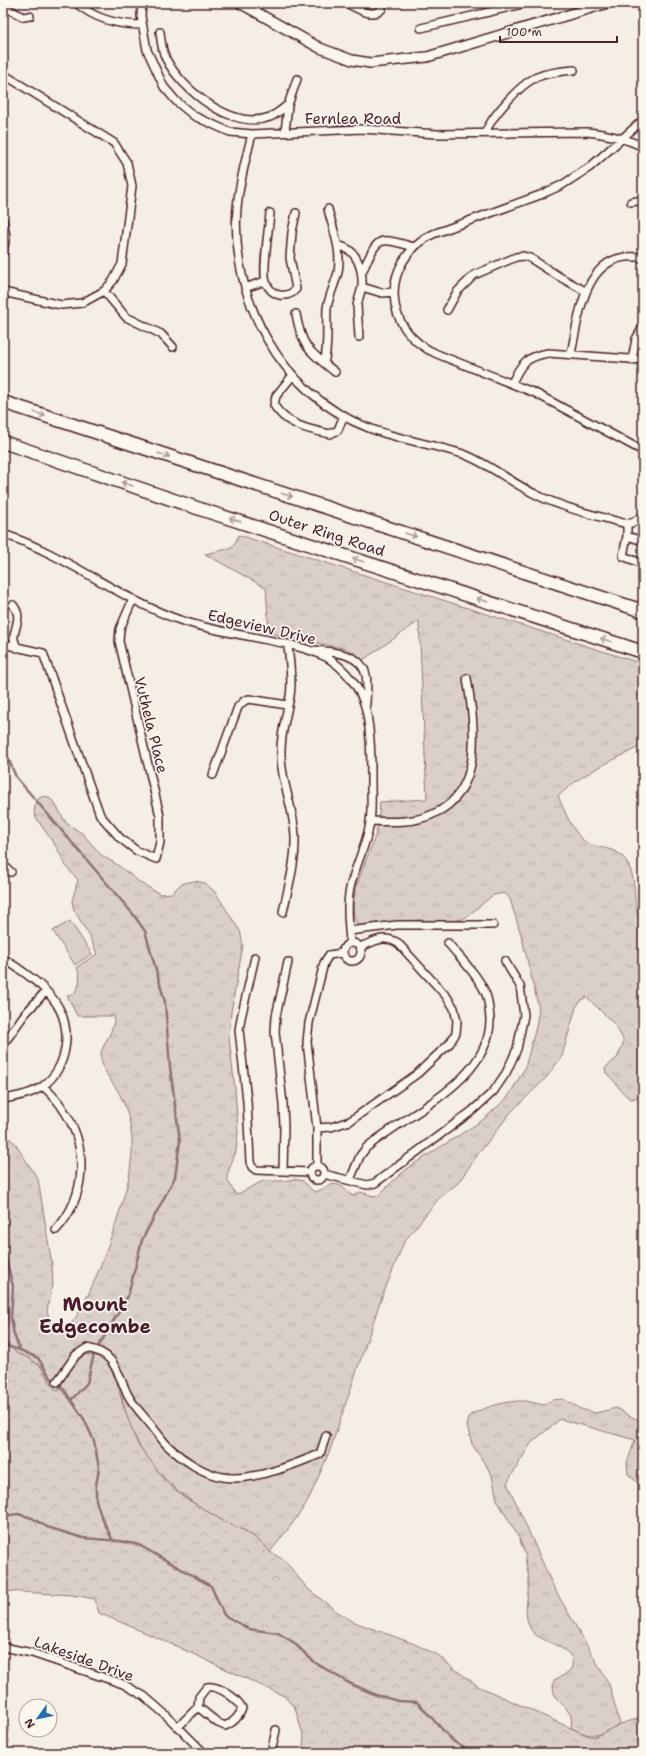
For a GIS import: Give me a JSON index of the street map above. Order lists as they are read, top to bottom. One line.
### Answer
{"streets":{"highway":["Outer Ring Road"],"street":["Fernlea Road","Edgeview Drive","Vuthela Place","Lakeside Drive"]},"crossings":[["Edgeview Drive","Vuthela Place"]],"districts":["Mount Edgecombe"],"scale_bar":"100 m","north":"bottom left"}
